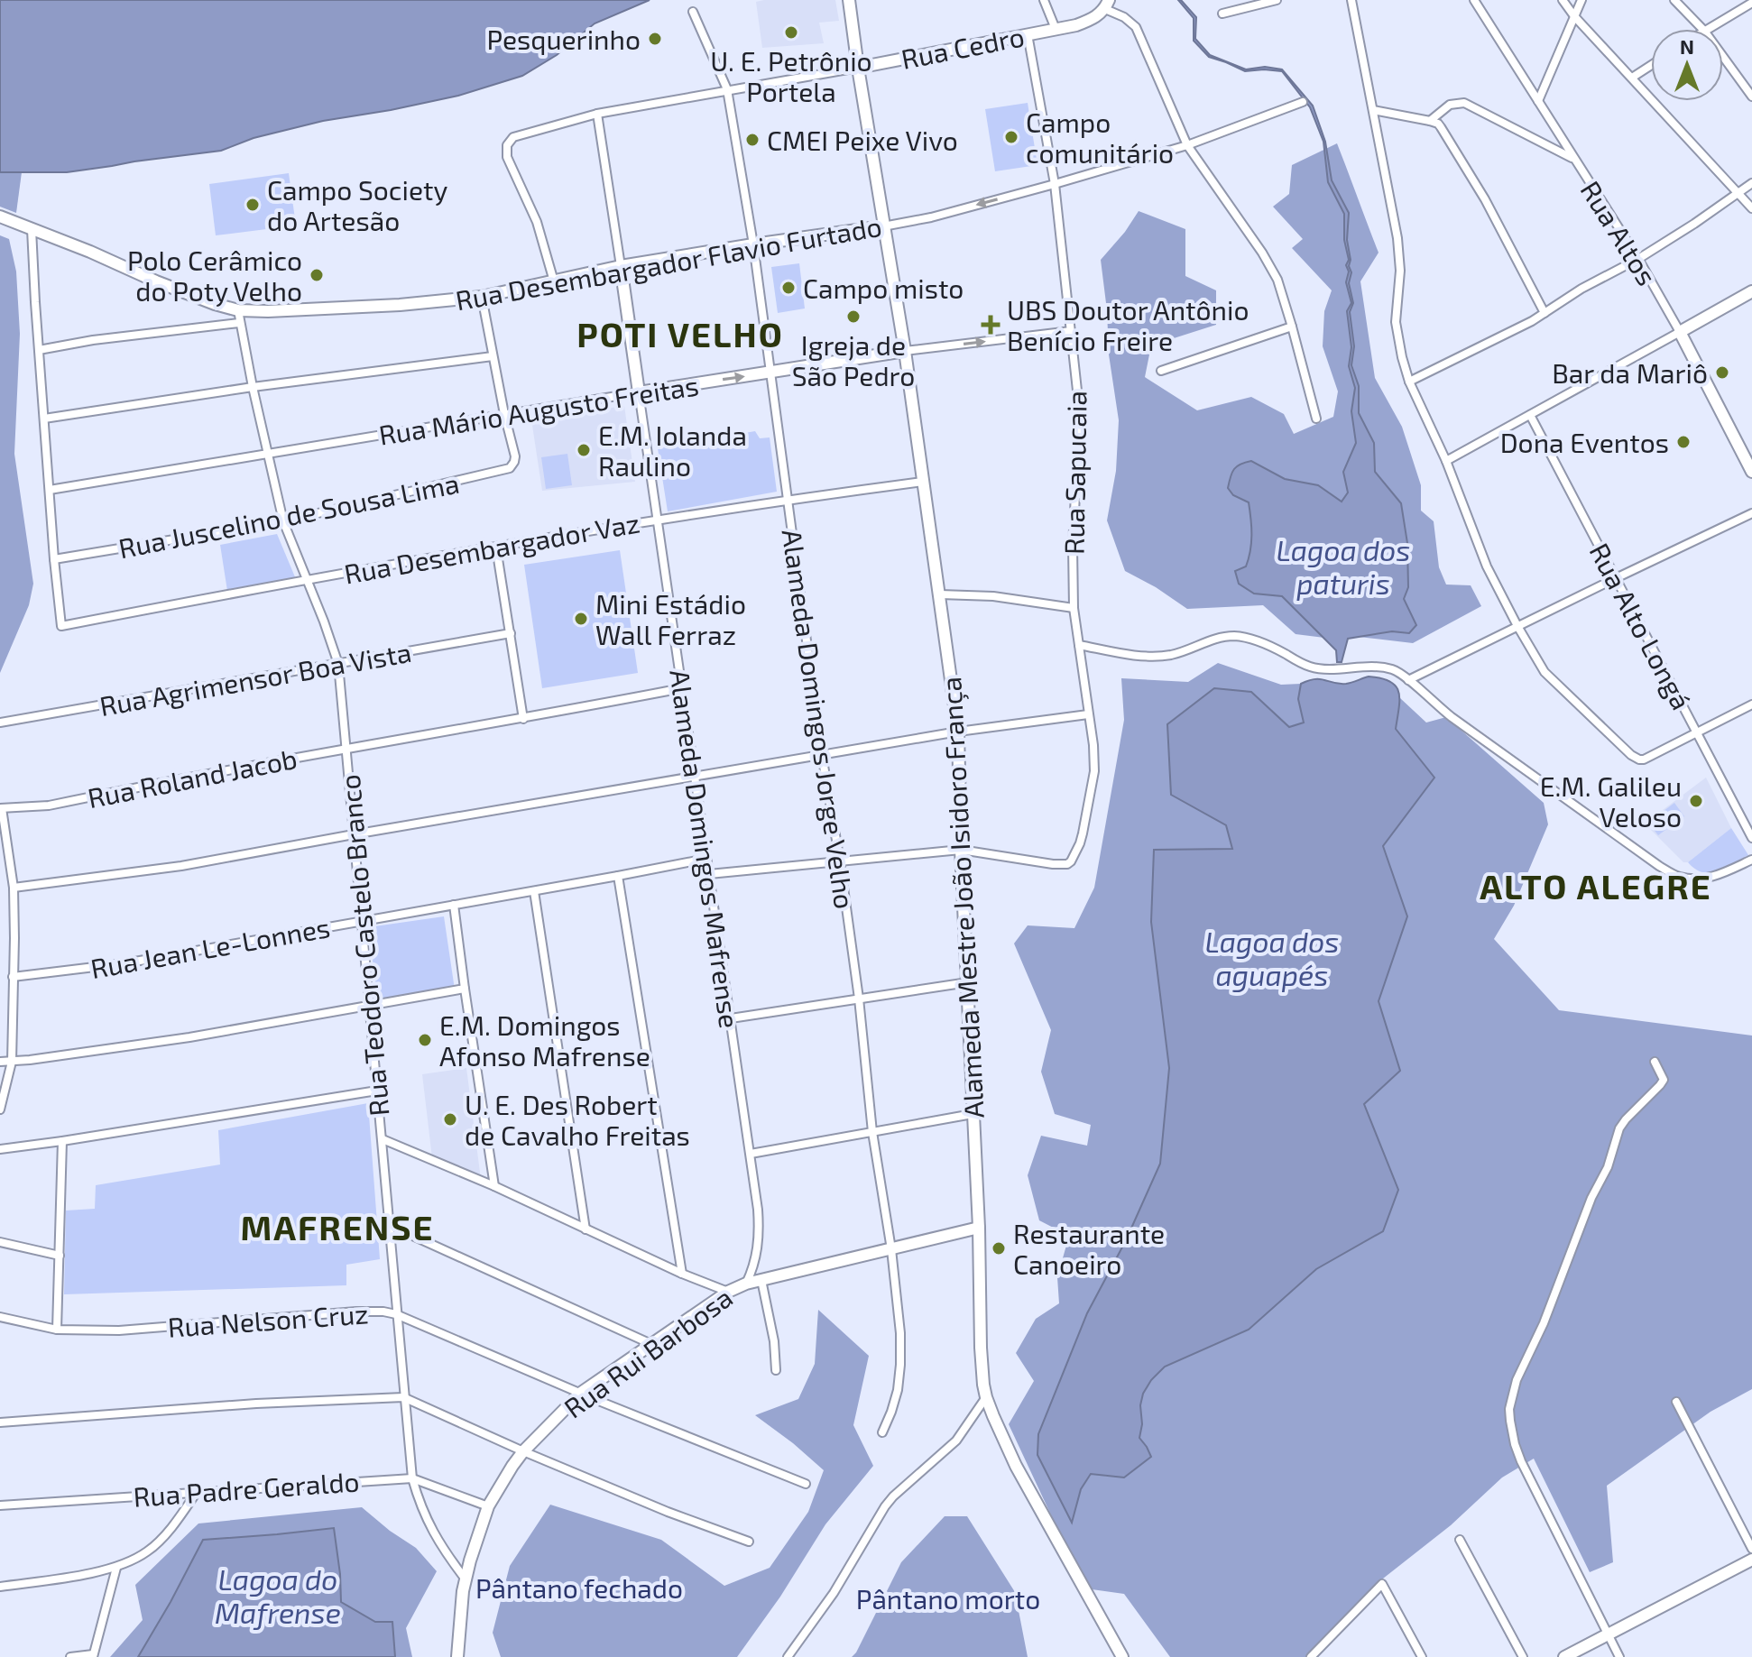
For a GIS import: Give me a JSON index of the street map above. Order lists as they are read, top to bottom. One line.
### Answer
{"streets":{"street":["Rua Cedro","Rua Altos","Rua Desembargador Flavio Furtado","Rua Mário Augusto Freitas","Rua Sapucaia","Rua Juscelino de Sousa Lima","Rua Desembargador Vaz","Rua Alto Longá","Rua Agrimensor Boa Vista","Alameda Domingos Jorge Velho","Rua Roland Jacob","Alameda Domingos Mafrense","Alameda Mestre João Isidoro França","Rua Teodoro Castelo Branco","Rua Jean Le-Lonnes","Rua Nelson Cruz","Rua Rui Barbosa","Rua Padre Geraldo"]},"crossings":[["Rua Cedro","Rua Desembargador Flavio Furtado"],["Rua Cedro","Rua Sapucaia"],["Rua Cedro","Alameda Domingos Jorge Velho"],["Rua Cedro","Alameda Domingos Mafrense"],["Rua Cedro","Alameda Mestre João Isidoro França"],["Rua Desembargador Flavio Furtado","Rua Sapucaia"],["Rua Desembargador Flavio Furtado","Alameda Domingos Jorge Velho"],["Rua Desembargador Flavio Furtado","Alameda Domingos Mafrense"],["Rua Desembargador Flavio Furtado","Alameda Mestre João Isidoro França"],["Rua Desembargador Flavio Furtado","Rua Teodoro Castelo Branco"],["Rua Mário Augusto Freitas","Rua Sapucaia"],["Rua Mário Augusto Freitas","Rua Juscelino de Sousa Lima"],["Rua Mário Augusto Freitas","Alameda Domingos Jorge Velho"],["Rua Mário Augusto Freitas","Alameda Domingos Mafrense"],["Rua Mário Augusto Freitas","Alameda Mestre João Isidoro França"],["Rua Mário Augusto Freitas","Rua Teodoro Castelo Branco"],["Rua Sapucaia","Alameda Mestre João Isidoro França"],["Rua Juscelino de Sousa Lima","Rua Desembargador Vaz"],["Rua Juscelino de Sousa Lima","Rua Teodoro Castelo Branco"],["Rua Desembargador Vaz","Alameda Domingos Jorge Velho"],["Rua Desembargador Vaz","Alameda Domingos Mafrense"],["Rua Desembargador Vaz","Alameda Mestre João Isidoro França"],["Rua Desembargador Vaz","Rua Teodoro Castelo Branco"],["Rua Agrimensor Boa Vista","Rua Teodoro Castelo Branco"],["Alameda Domingos Jorge Velho","Rua Rui Barbosa"],["Rua Roland Jacob","Alameda Domingos Mafrense"],["Rua Roland Jacob","Rua Teodoro Castelo Branco"],["Alameda Domingos Mafrense","Rua Jean Le-Lonnes"],["Alameda Domingos Mafrense","Rua Rui Barbosa"],["Alameda Mestre João Isidoro França","Rua Rui Barbosa"],["Rua Teodoro Castelo Branco","Rua Jean Le-Lonnes"],["Rua Teodoro Castelo Branco","Rua Nelson Cruz"],["Rua Teodoro Castelo Branco","Rua Rui Barbosa"],["Rua Teodoro Castelo Branco","Rua Padre Geraldo"],["Rua Nelson Cruz","Rua Rui Barbosa"],["Rua Rui Barbosa","Rua Padre Geraldo"]],"districts":["POTI VELHO","ALTO ALEGRE","MAFRENSE"],"water":["Lagoa dos paturis","Lagoa dos aguapés","Lagoa do Mafrense"],"parks":["Pântano fechado","Pântano morto"],"places":{"other":["U. E. Petrônio Portela","Pesquerinho","Campo comunitário","CMEI Peixe Vivo","Campo Society do Artesão","Polo Cerâmico do Poty Velho","Campo misto","Igreja de São Pedro","Bar da Mariô","Dona Eventos","E.M. Iolanda Raulino","Mini Estádio Wall Ferraz","E.M. Galileu Veloso","E.M. Domingos Afonso Mafrense","U. E. Des Robert de Cavalho Freitas","Restaurante Canoeiro"],"health":["UBS Doutor Antônio Benício Freire"]},"north":"top"}
